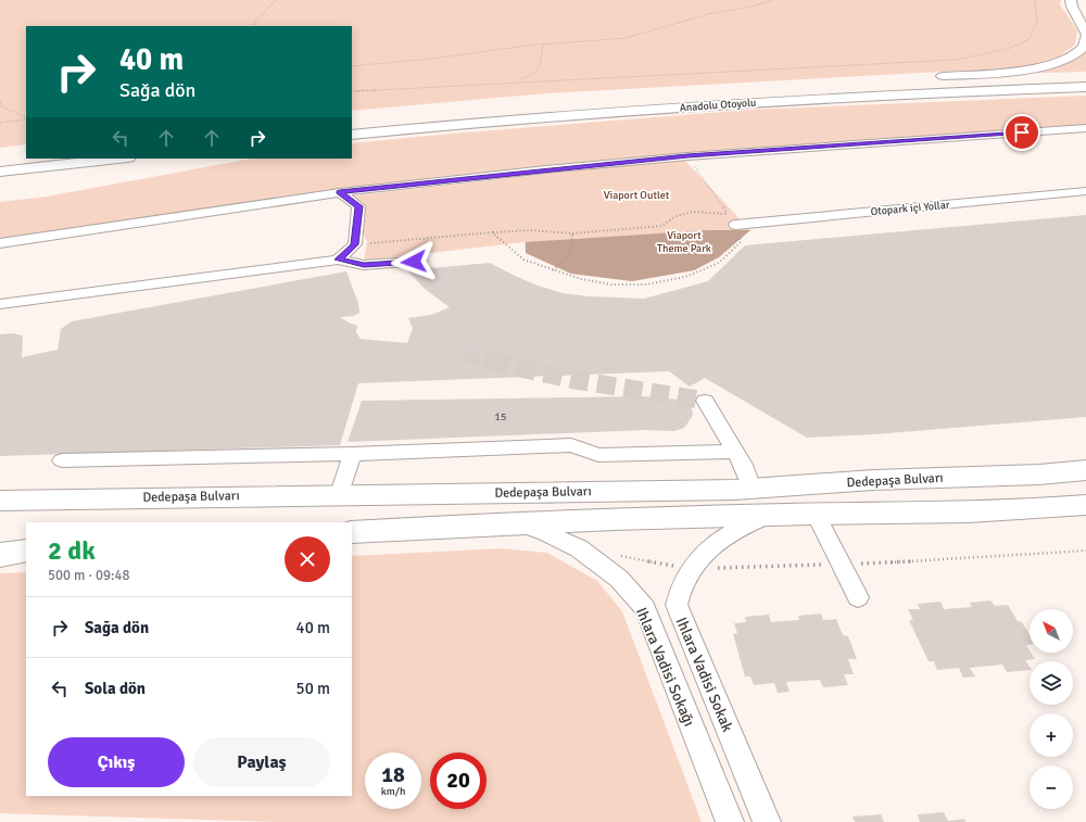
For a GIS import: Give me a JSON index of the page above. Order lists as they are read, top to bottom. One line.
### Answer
{"streets":{"highway":["Anadolu Otoyolu"],"main road":["Dedepaşa Bulvarı"],"street":["Otopark içi Yollar","Ihlara Vadisi Sokağı","Ihlara Vadisi Sokak"]},"parks":["Viaport Outlet","Viaport Theme Park"],"house_numbers":["15"],"north":"top left","page":{"turn":["40 m","Sağa dön"],"heading":["2 dk","500 m · 09:48"],"list":[{"name":"Sağa dön","value":"40 m"},{"name":"Sola dön","value":"50 m"}],"map_buttons":["+","−"],"buttons":["Çıkış","Paylaş"],"speed":"18 km/h","limit":"20"}}
